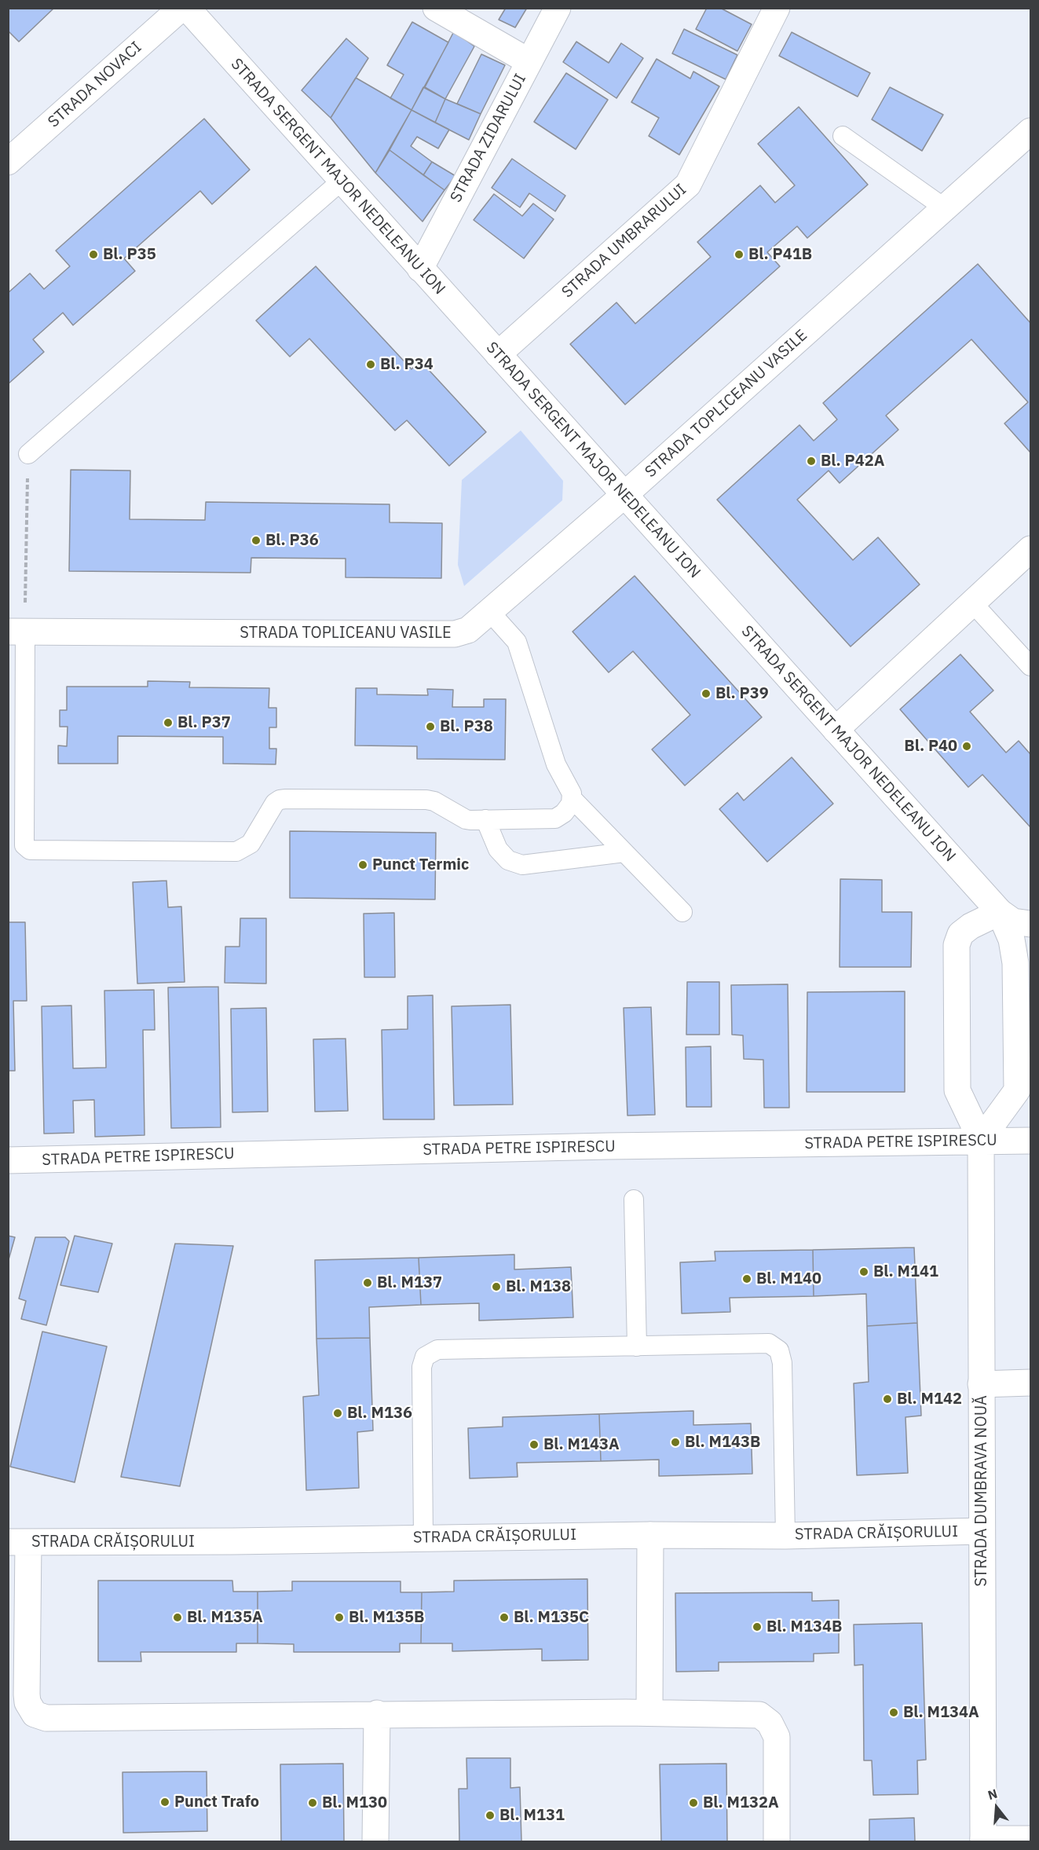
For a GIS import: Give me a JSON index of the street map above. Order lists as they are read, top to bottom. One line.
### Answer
{"streets":{"street":["STRADA NOVACI","STRADA ZIDARULUI","STRADA SERGENT MAJOR NEDELEANU ION","STRADA UMBRARULUI","STRADA TOPLICEANU VASILE","STRADA PETRE ISPIRESCU","STRADA DUMBRAVA NOUĂ","STRADA CRĂIȘORULUI"]},"crossings":[["STRADA ZIDARULUI","STRADA SERGENT MAJOR NEDELEANU ION"],["STRADA SERGENT MAJOR NEDELEANU ION","STRADA UMBRARULUI"],["STRADA SERGENT MAJOR NEDELEANU ION","STRADA TOPLICEANU VASILE"],["STRADA SERGENT MAJOR NEDELEANU ION","STRADA DUMBRAVA NOUĂ"],["STRADA PETRE ISPIRESCU","STRADA DUMBRAVA NOUĂ"],["STRADA DUMBRAVA NOUĂ","STRADA CRĂIȘORULUI"]],"places":["Bl. P35","Bl. P41B","Bl. P34","Bl. P42A","Bl. P36","Bl. P39","Bl. P37","Bl. P38","Bl. P40","Punct Termic","Bl. M141","Bl. M140","Bl. M137","Bl. M138","Bl. M142","Bl. M136","Bl. M143B","Bl. M143A","Bl. M135A","Bl. M135B","Bl. M135C","Bl. M134B","Bl. M134A","Punct Trafo","Bl. M130","Bl. M132A","Bl. M131"],"north":"top"}
